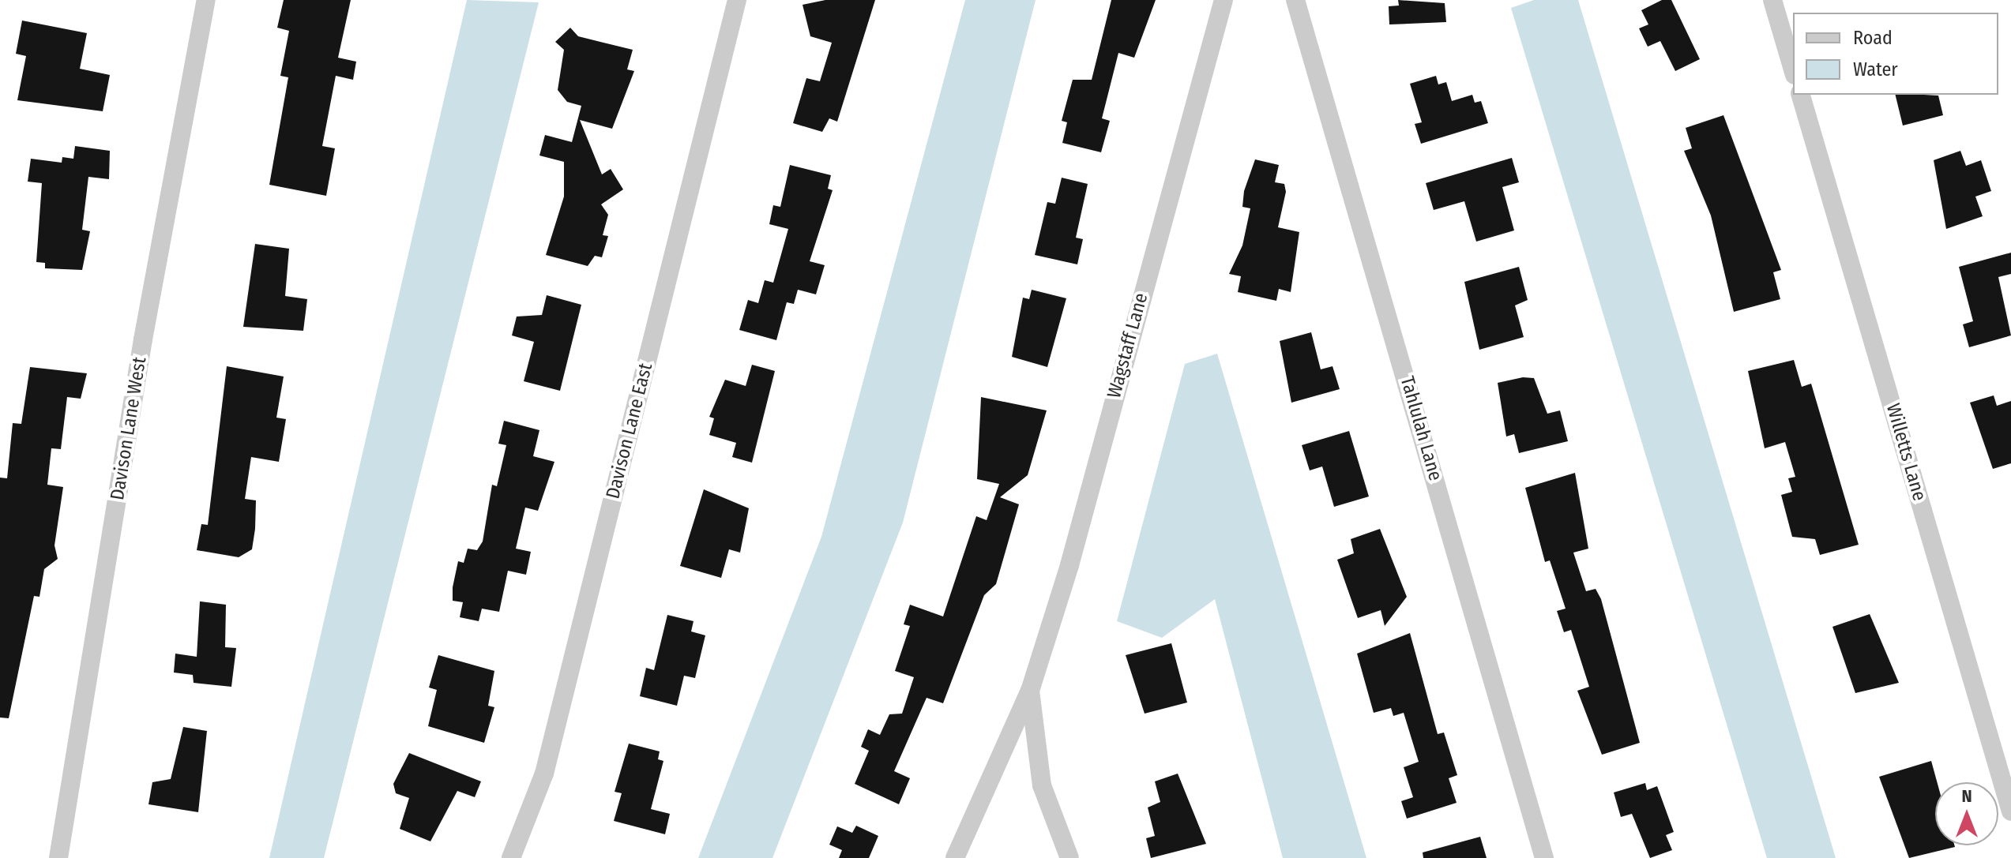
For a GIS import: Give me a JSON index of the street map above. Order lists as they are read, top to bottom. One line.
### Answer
{"streets":{"street":["Wagstaff Lane","Davison Lane West","Tahlulah Lane","Davison Lane East","Willetts Lane"]},"legend":["Road","Water"],"north":"top"}
